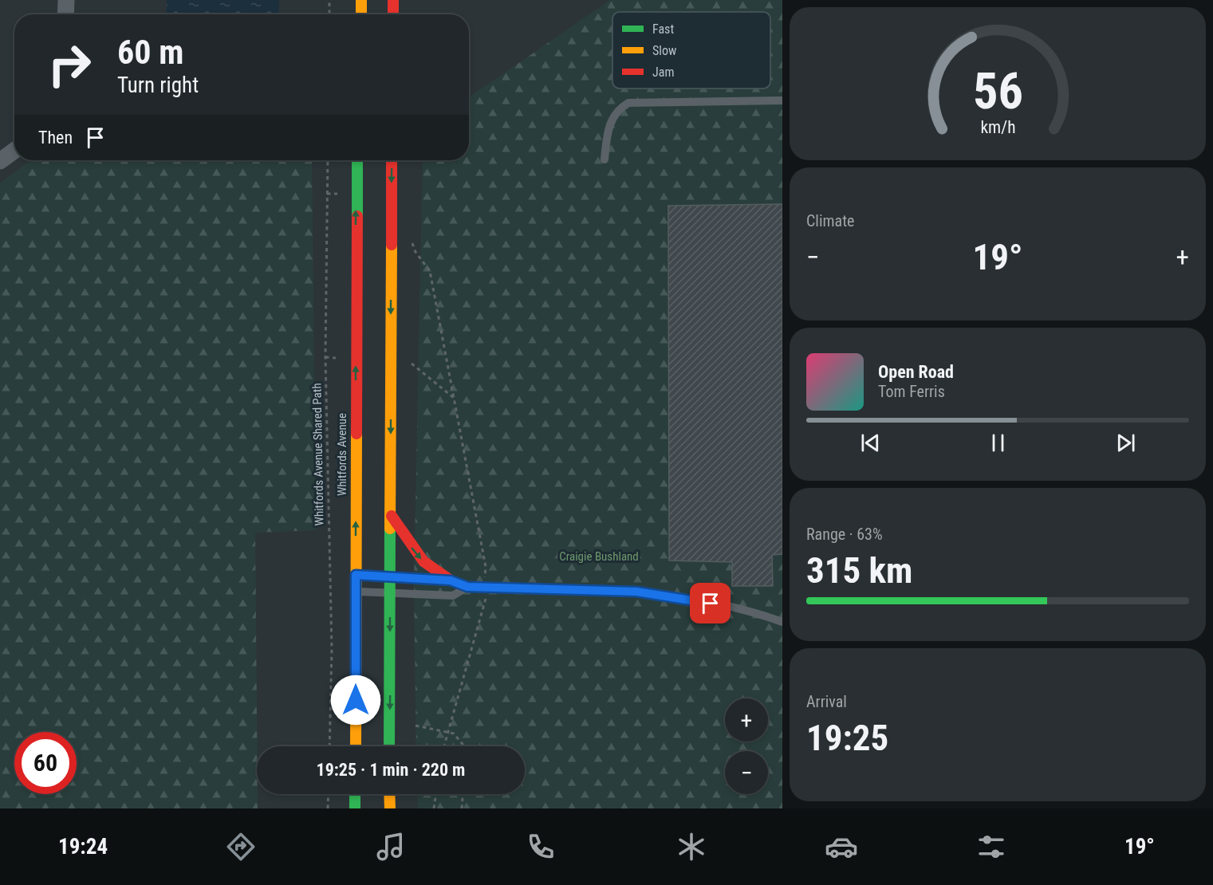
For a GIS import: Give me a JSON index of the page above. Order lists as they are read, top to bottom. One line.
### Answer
{"streets":{"main road":["Whitfords Avenue"],"path":["Whitfords Avenue Shared Path"]},"parks":["Craigie Bushland"],"legend":["Fast","Slow","Jam"],"page":{"turn":["60 m","Turn right"],"then":"Then","tile":["Climate",["Range · 63%","315 km"],["Arrival","19:25"]],"heat":["−","19°","+"],"song":["Open Road","Tom Ferris"],"map_buttons":["+","−"],"limit":"60","trip":"19:25 · 1 min · 220 m","tabs":["19:24","19°"],"gauge":["56","km/h"]}}
